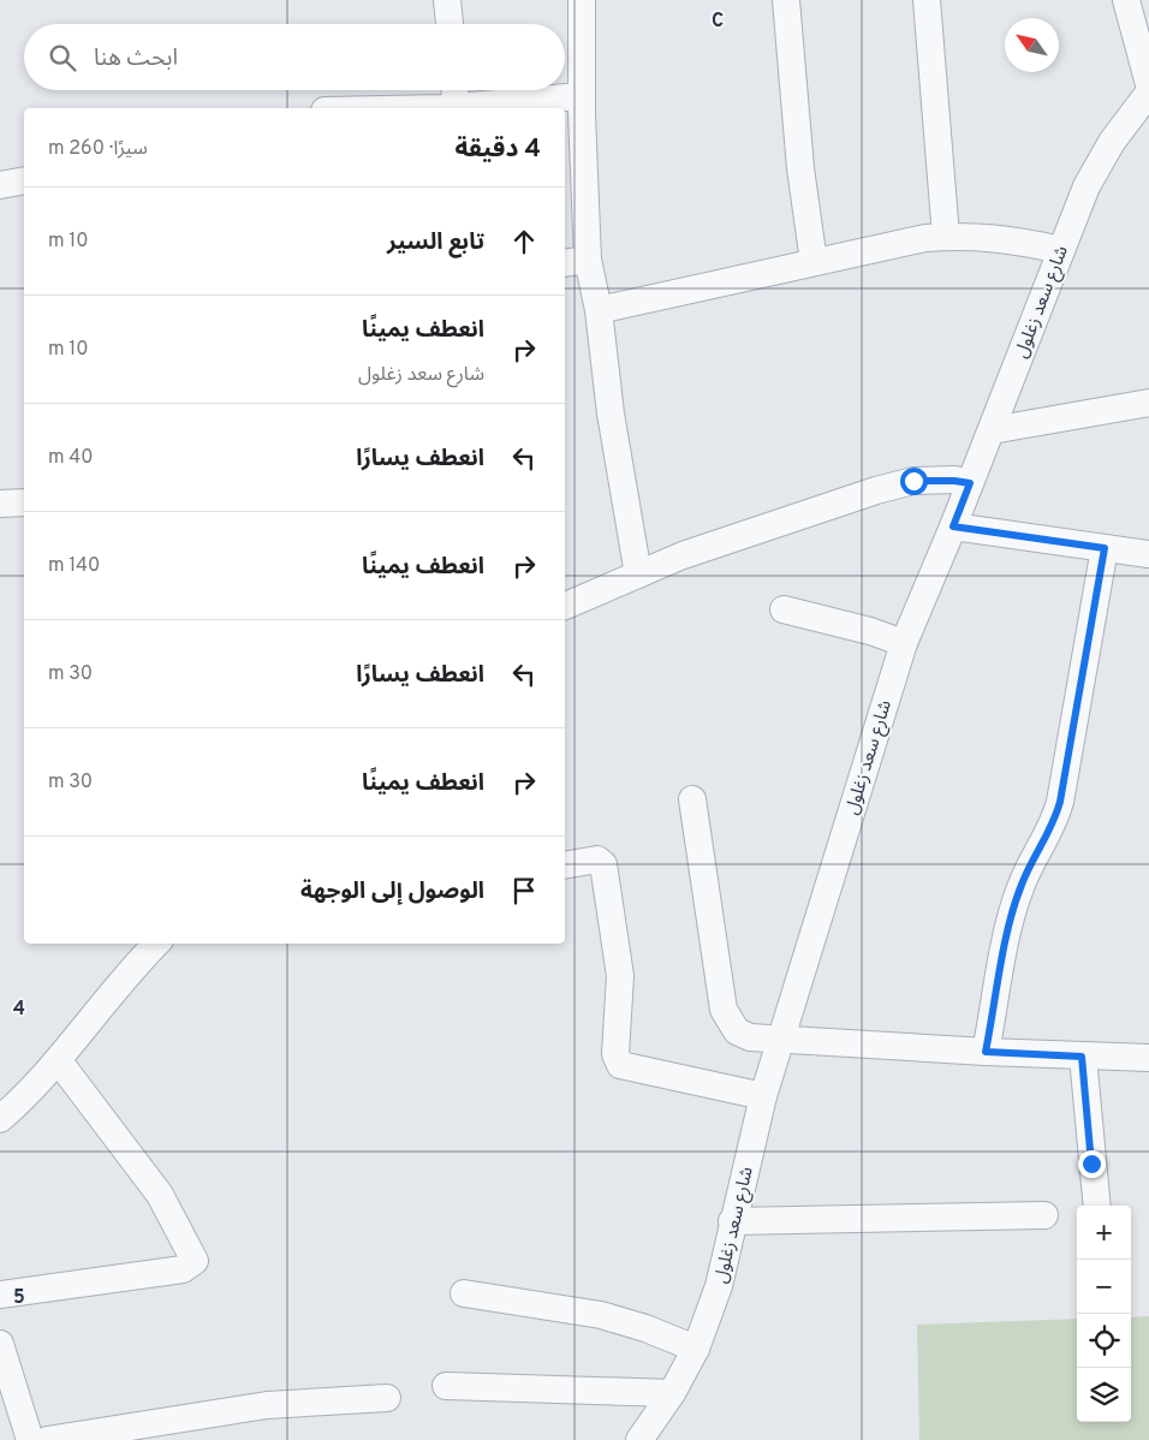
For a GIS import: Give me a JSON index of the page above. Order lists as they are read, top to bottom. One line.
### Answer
{"streets":{"street":["شارع سعد زغلول"]},"north":"top left","page":{"search":"ابحث هنا","heading":["4 دقيقة","سيرًا · 260 m"],"list":[["تابع السير","10 m"],["انعطف يمينًا","شارع سعد زغلول","10 m"],["انعطف يسارًا","40 m"],["انعطف يمينًا","140 m"],["انعطف يسارًا","30 m"],["انعطف يمينًا","30 m"],"الوصول إلى الوجهة"],"map_buttons":["+","−"]},"grid":{"columns":["C"],"rows":["4","5"]}}
